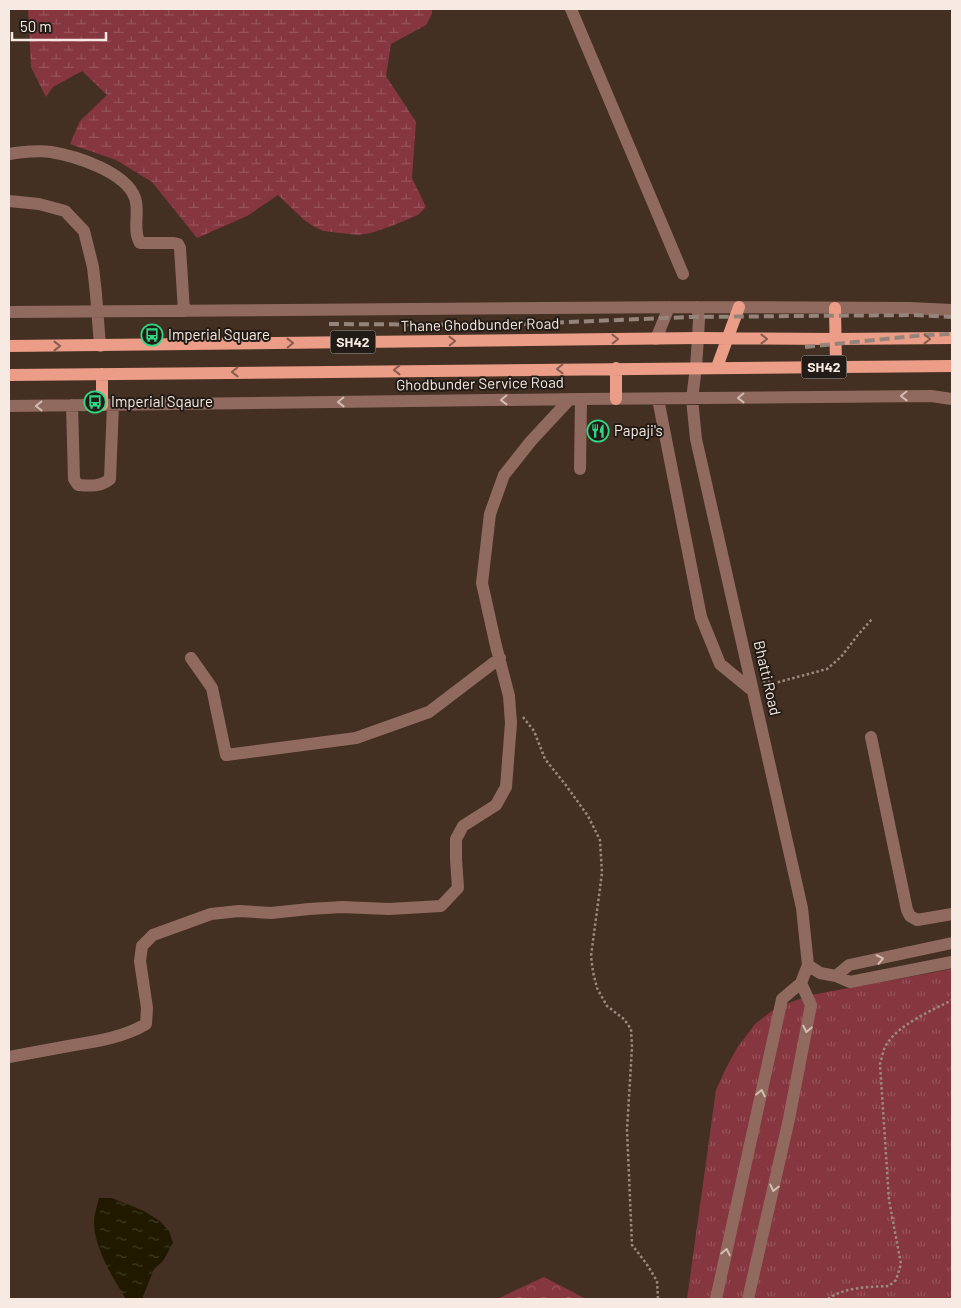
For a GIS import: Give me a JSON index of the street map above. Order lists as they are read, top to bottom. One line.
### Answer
{"streets":{"main road":["Thane Ghodbunder Road","SH42"],"street":["Ghodbunder Service Road","Bhatti Road"]},"crossings":[["Thane Ghodbunder Road","Bhatti Road"],["SH42","Bhatti Road"],["Ghodbunder Service Road","Bhatti Road"]],"places":{"bus stop":["Imperial Square","Imperial Sqaure"],"restaurant":["Papaji's"]},"scale_bar":"50 m"}
